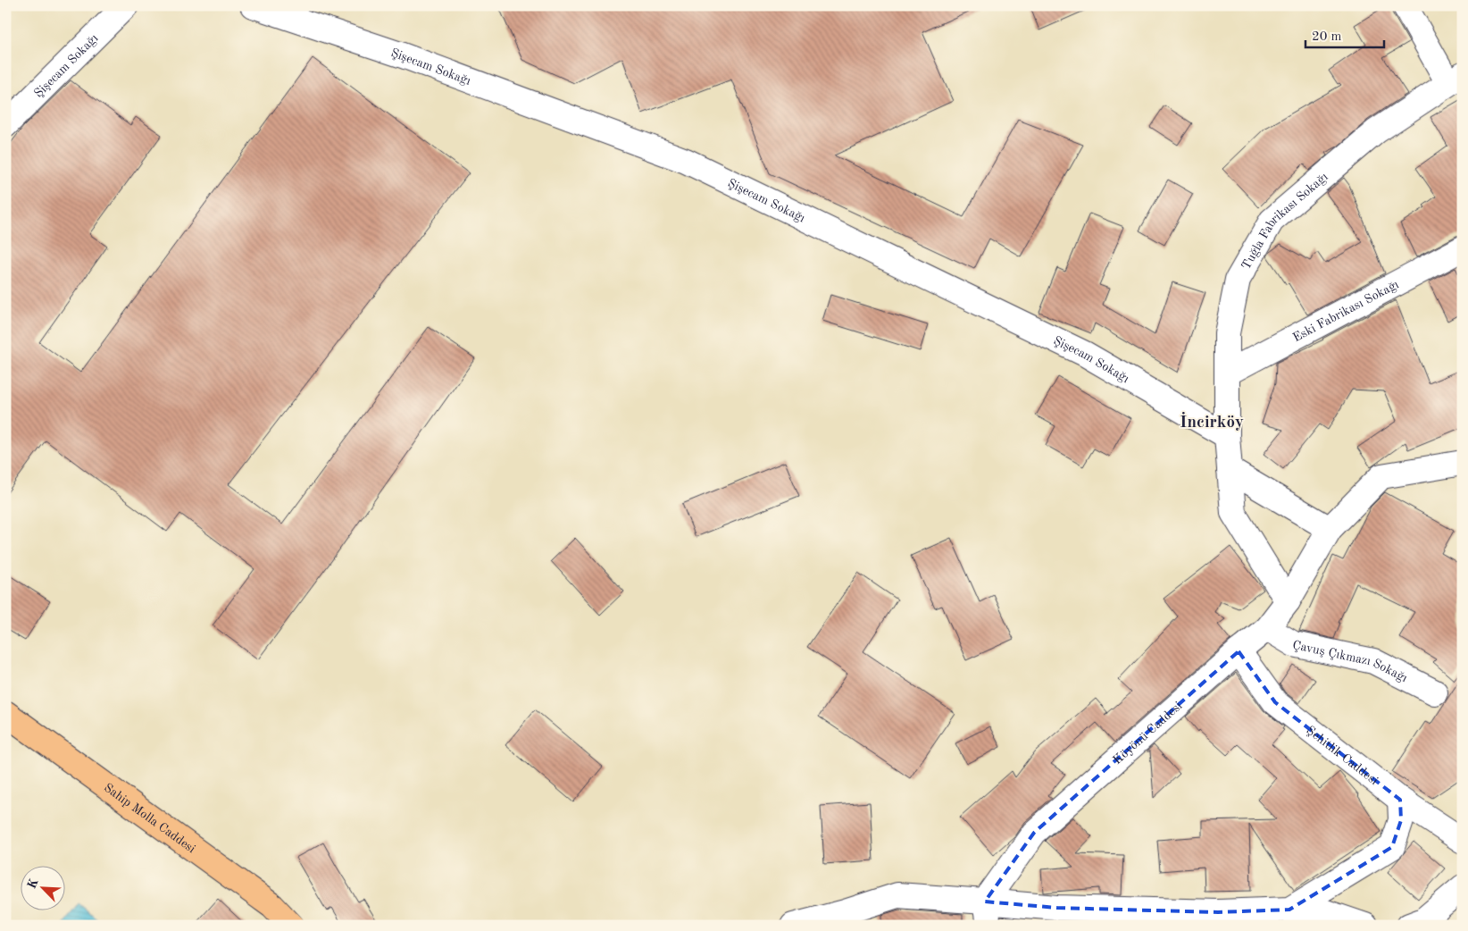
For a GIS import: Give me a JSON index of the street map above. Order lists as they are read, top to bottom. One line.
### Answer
{"streets":{"main road":["Sahip Molla Caddesi"],"street":["Şişecam Sokağı","Tuğla Fabrikası Sokağı","Eski Fabrikası Sokağı","Çavuş Çıkmazı Sokağı","Köyönü Caddesi","Şehitlik Caddesi"]},"crossings":[["Şişecam Sokağı","Tuğla Fabrikası Sokağı"],["Tuğla Fabrikası Sokağı","Eski Fabrikası Sokağı"],["Çavuş Çıkmazı Sokağı","Köyönü Caddesi"],["Köyönü Caddesi","Şehitlik Caddesi"]],"districts":["İncirköy"],"scale_bar":"20 m","north":"top left"}
